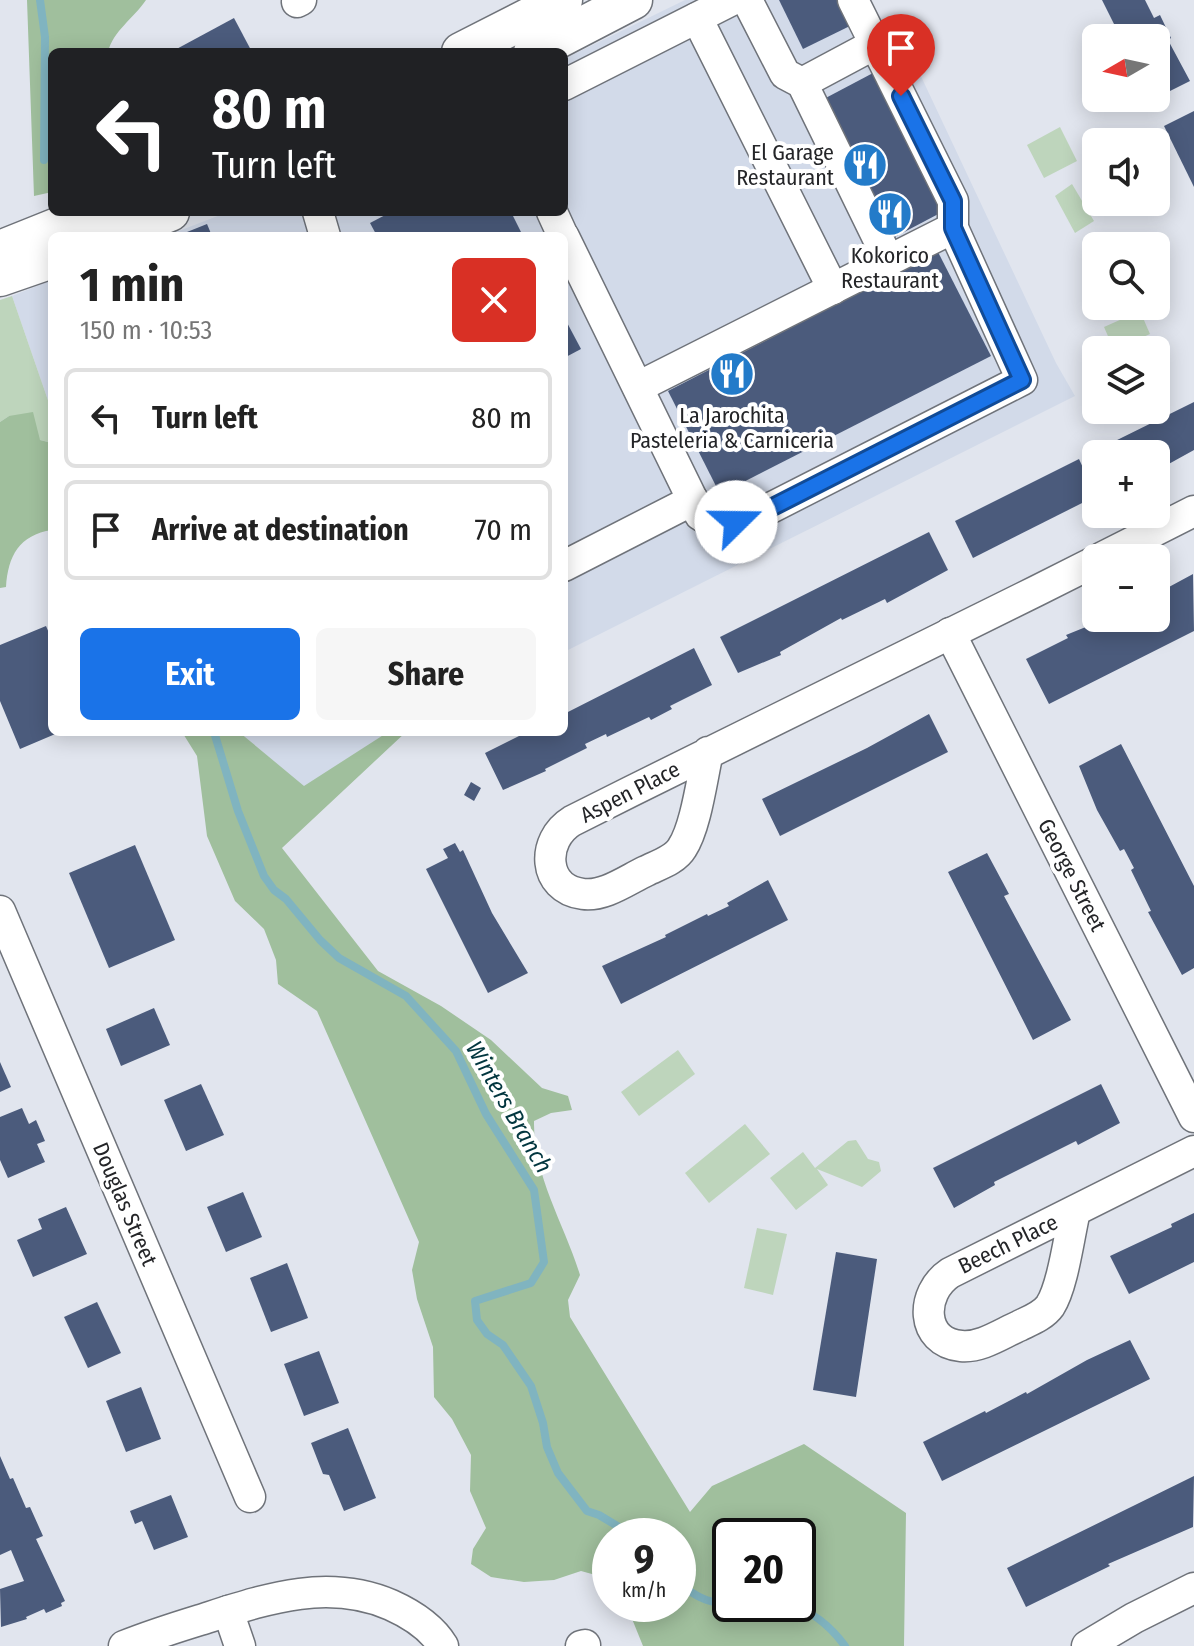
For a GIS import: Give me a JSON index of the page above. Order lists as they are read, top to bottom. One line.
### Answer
{"streets":{"street":["Aspen Place","George Street","Douglas Street","Beech Place"]},"crossings":[["Aspen Place","George Street"]],"water":["Winters Branch"],"places":{"restaurant":["El Garage Restaurant","Kokorico Restaurant","La Jarochita Pasteleria & Carniceria"]},"north":"left","page":{"map_buttons":["+","−"],"turn":["80 m","Turn left"],"heading":["1 min","150 m · 10:53"],"list":[{"name":"Turn left","value":"80 m"},{"name":"Arrive at destination","value":"70 m"}],"buttons":["Exit","Share"],"speed":"9 km/h","limit":"20"}}
